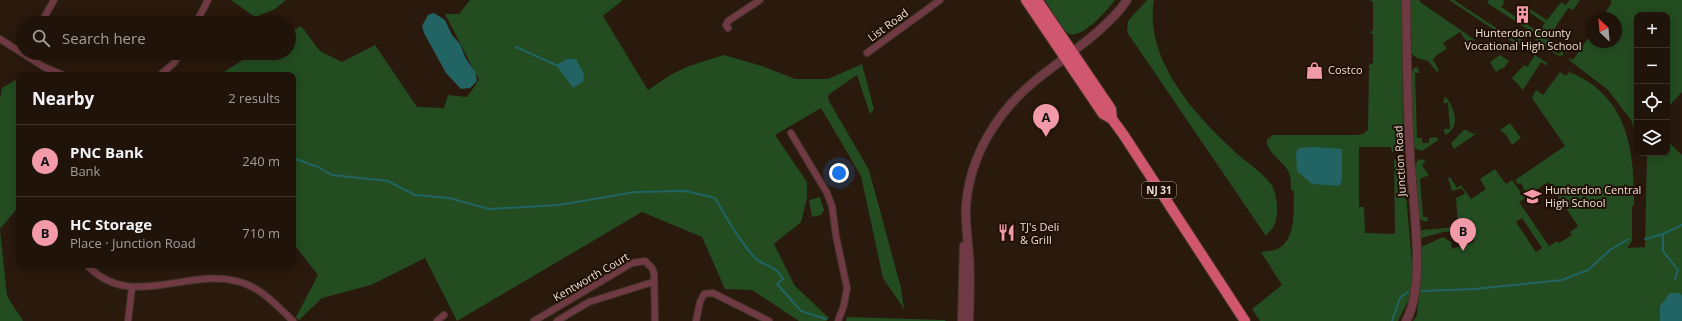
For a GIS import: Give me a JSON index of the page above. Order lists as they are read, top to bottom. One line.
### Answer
{"streets":{"highway":["NJ 31"],"street":["List Road","Junction Road","Kentworth Court"]},"places":{"building":["Hunterdon County Vocational High School"],"shop":["Costco"],"school or university":["Hunterdon Central High School"],"restaurant":["TJ's Deli & Grill"]},"north":"top left","page":{"map_buttons":["+","−"],"search":"Search here","heading":["Nearby","2 results"],"pins":["A","B"],"list":[{"mark":"A","name":"PNC Bank","note":"Bank","value":"240 m"},{"mark":"B","name":"HC Storage","note":"Place · Junction Road","value":"710 m"}]}}
